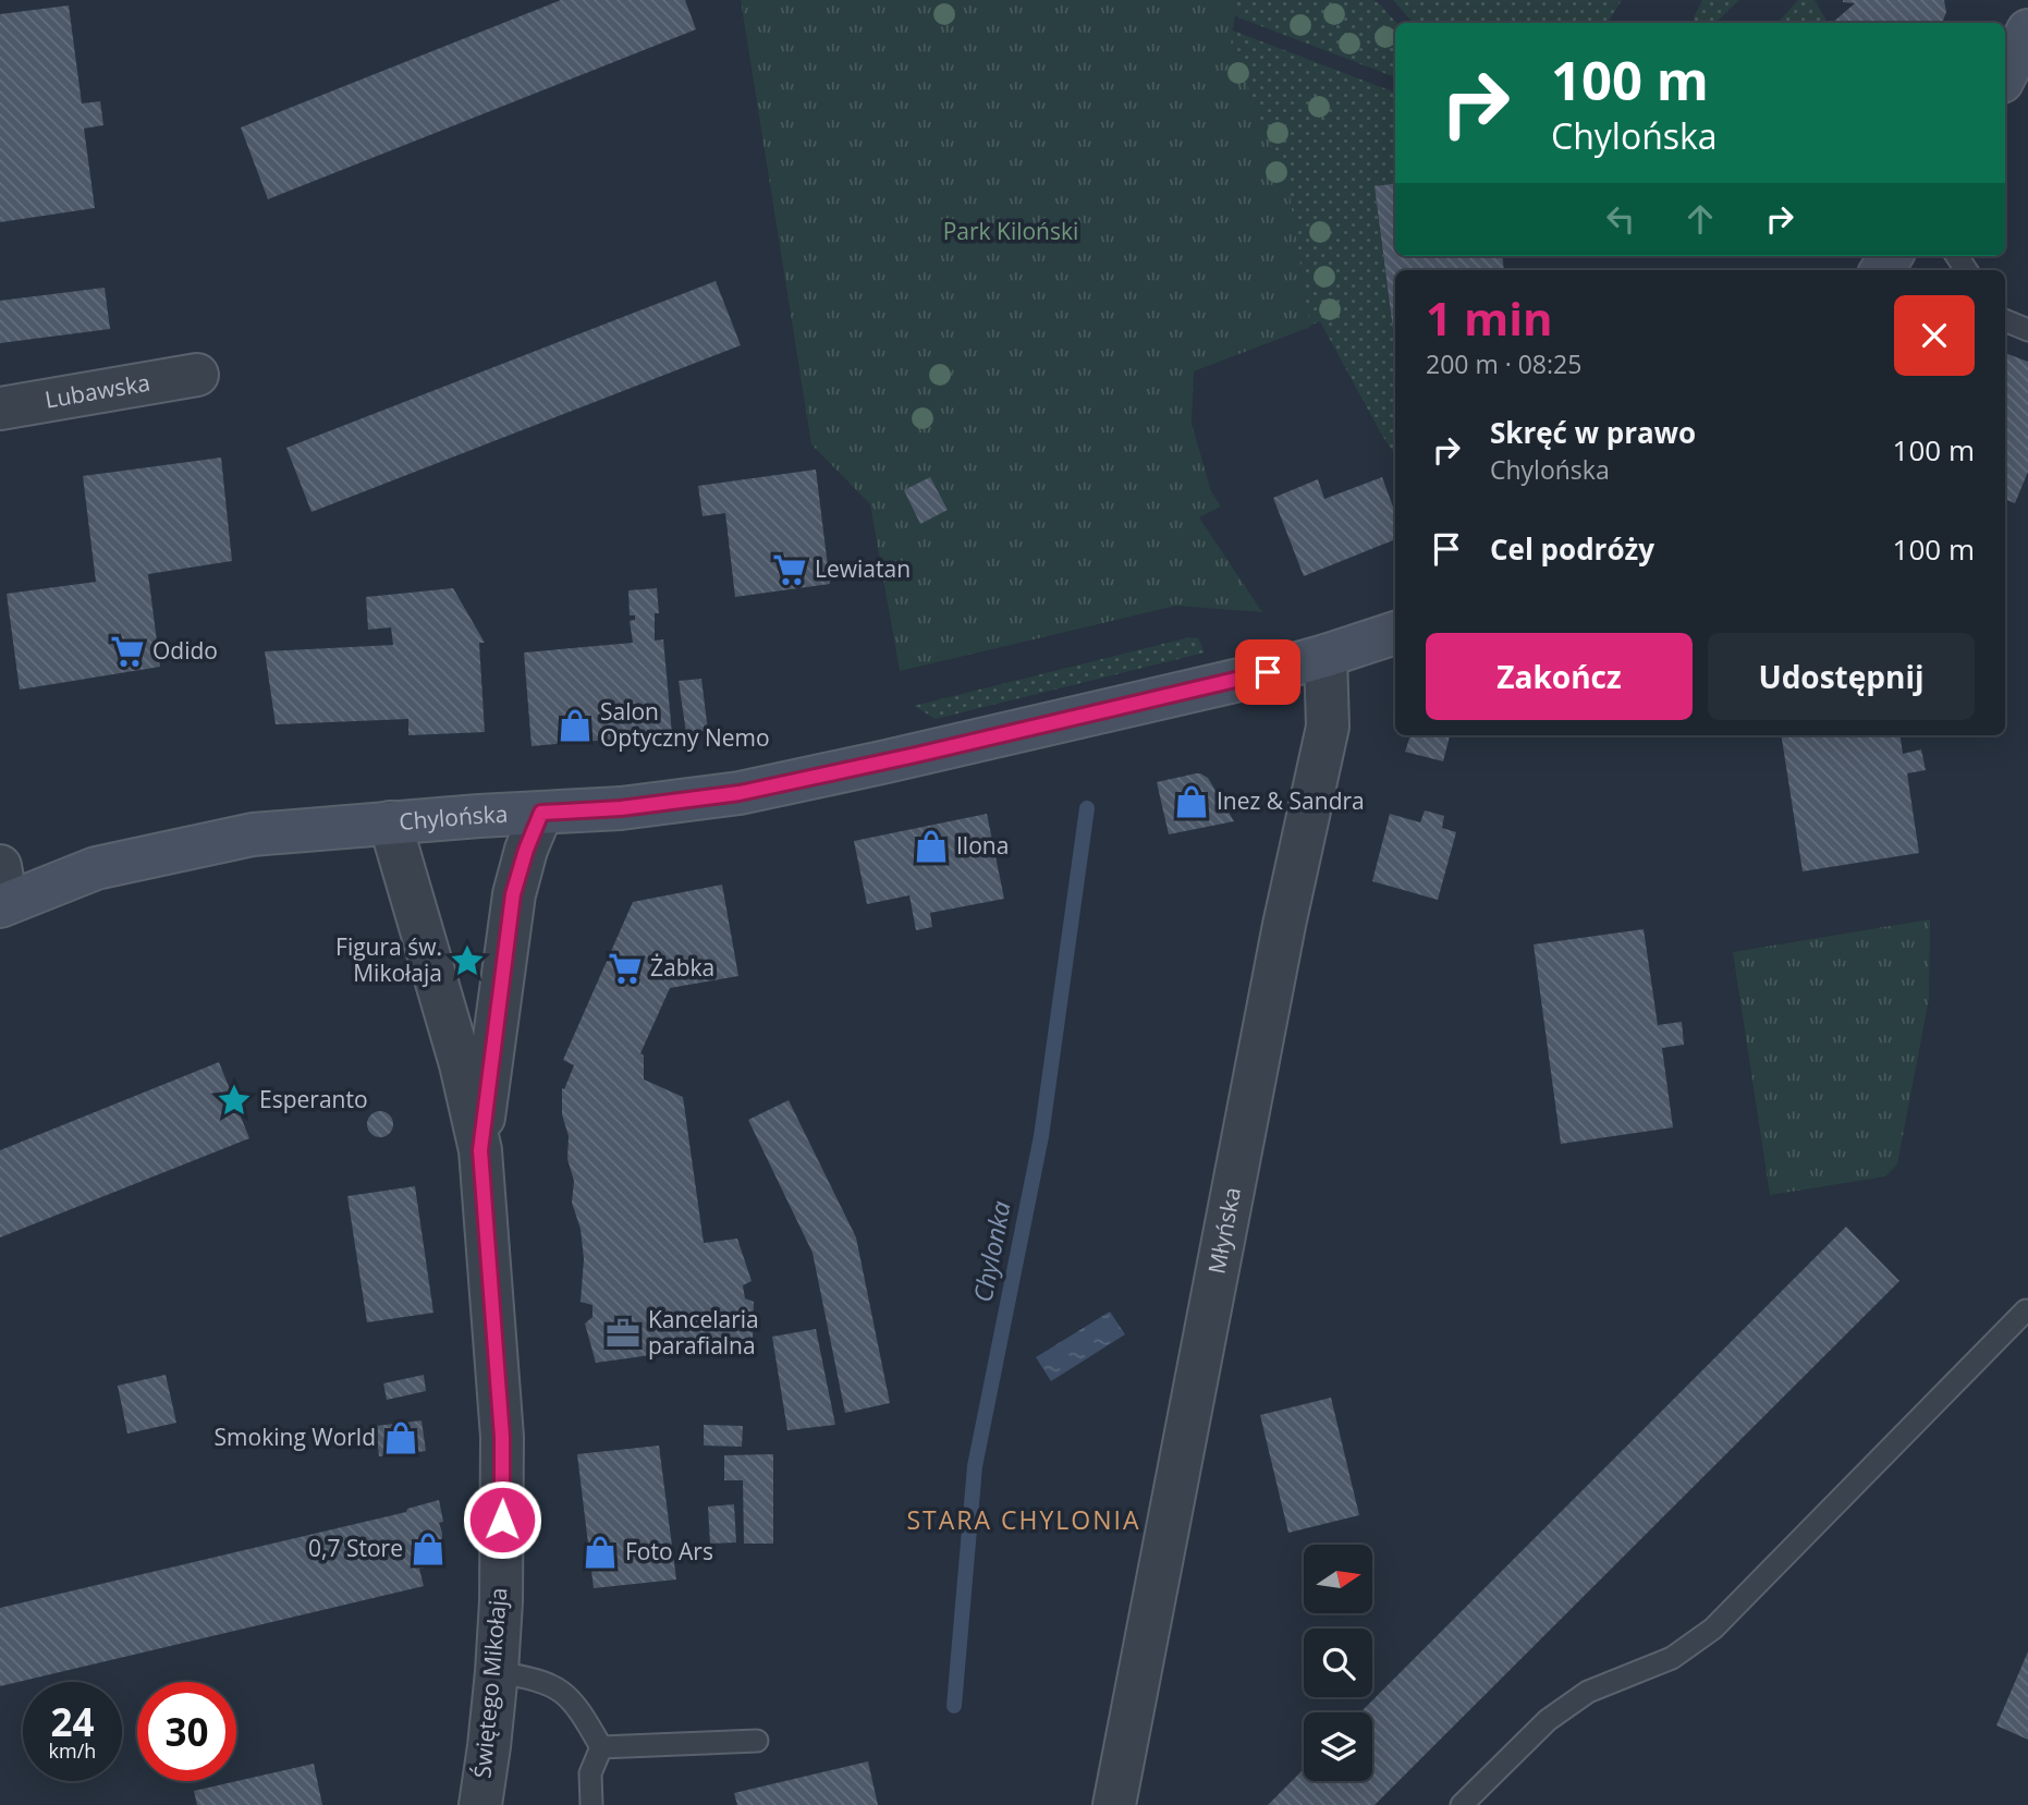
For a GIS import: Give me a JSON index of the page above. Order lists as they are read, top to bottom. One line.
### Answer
{"streets":{"street":["Lubawska","Chylońska","Młyńska","Świętego Mikołaja"]},"crossings":[["Chylońska","Młyńska"],["Chylońska","Świętego Mikołaja"]],"districts":["STARA CHYLONIA"],"water":["Chylonka"],"parks":["Park Kiloński"],"places":{"supermarket":["Lewiatan","Odido","Żabka"],"shop":["Salon Optyczny Nemo","Inez & Sandra","Ilona","Smoking World","0,7 Store","Foto Ars"],"place":["Figura św. Mikołaja","Esperanto"],"office":["Kancelaria parafialna"]},"north":"right","page":{"turn":["100 m","Chylońska"],"heading":["1 min","200 m · 08:25"],"list":[{"name":"Skręć w prawo","note":"Chylońska","value":"100 m"},{"name":"Cel podróży","value":"100 m"}],"buttons":["Zakończ","Udostępnij"],"speed":"24 km/h","limit":"30"}}
